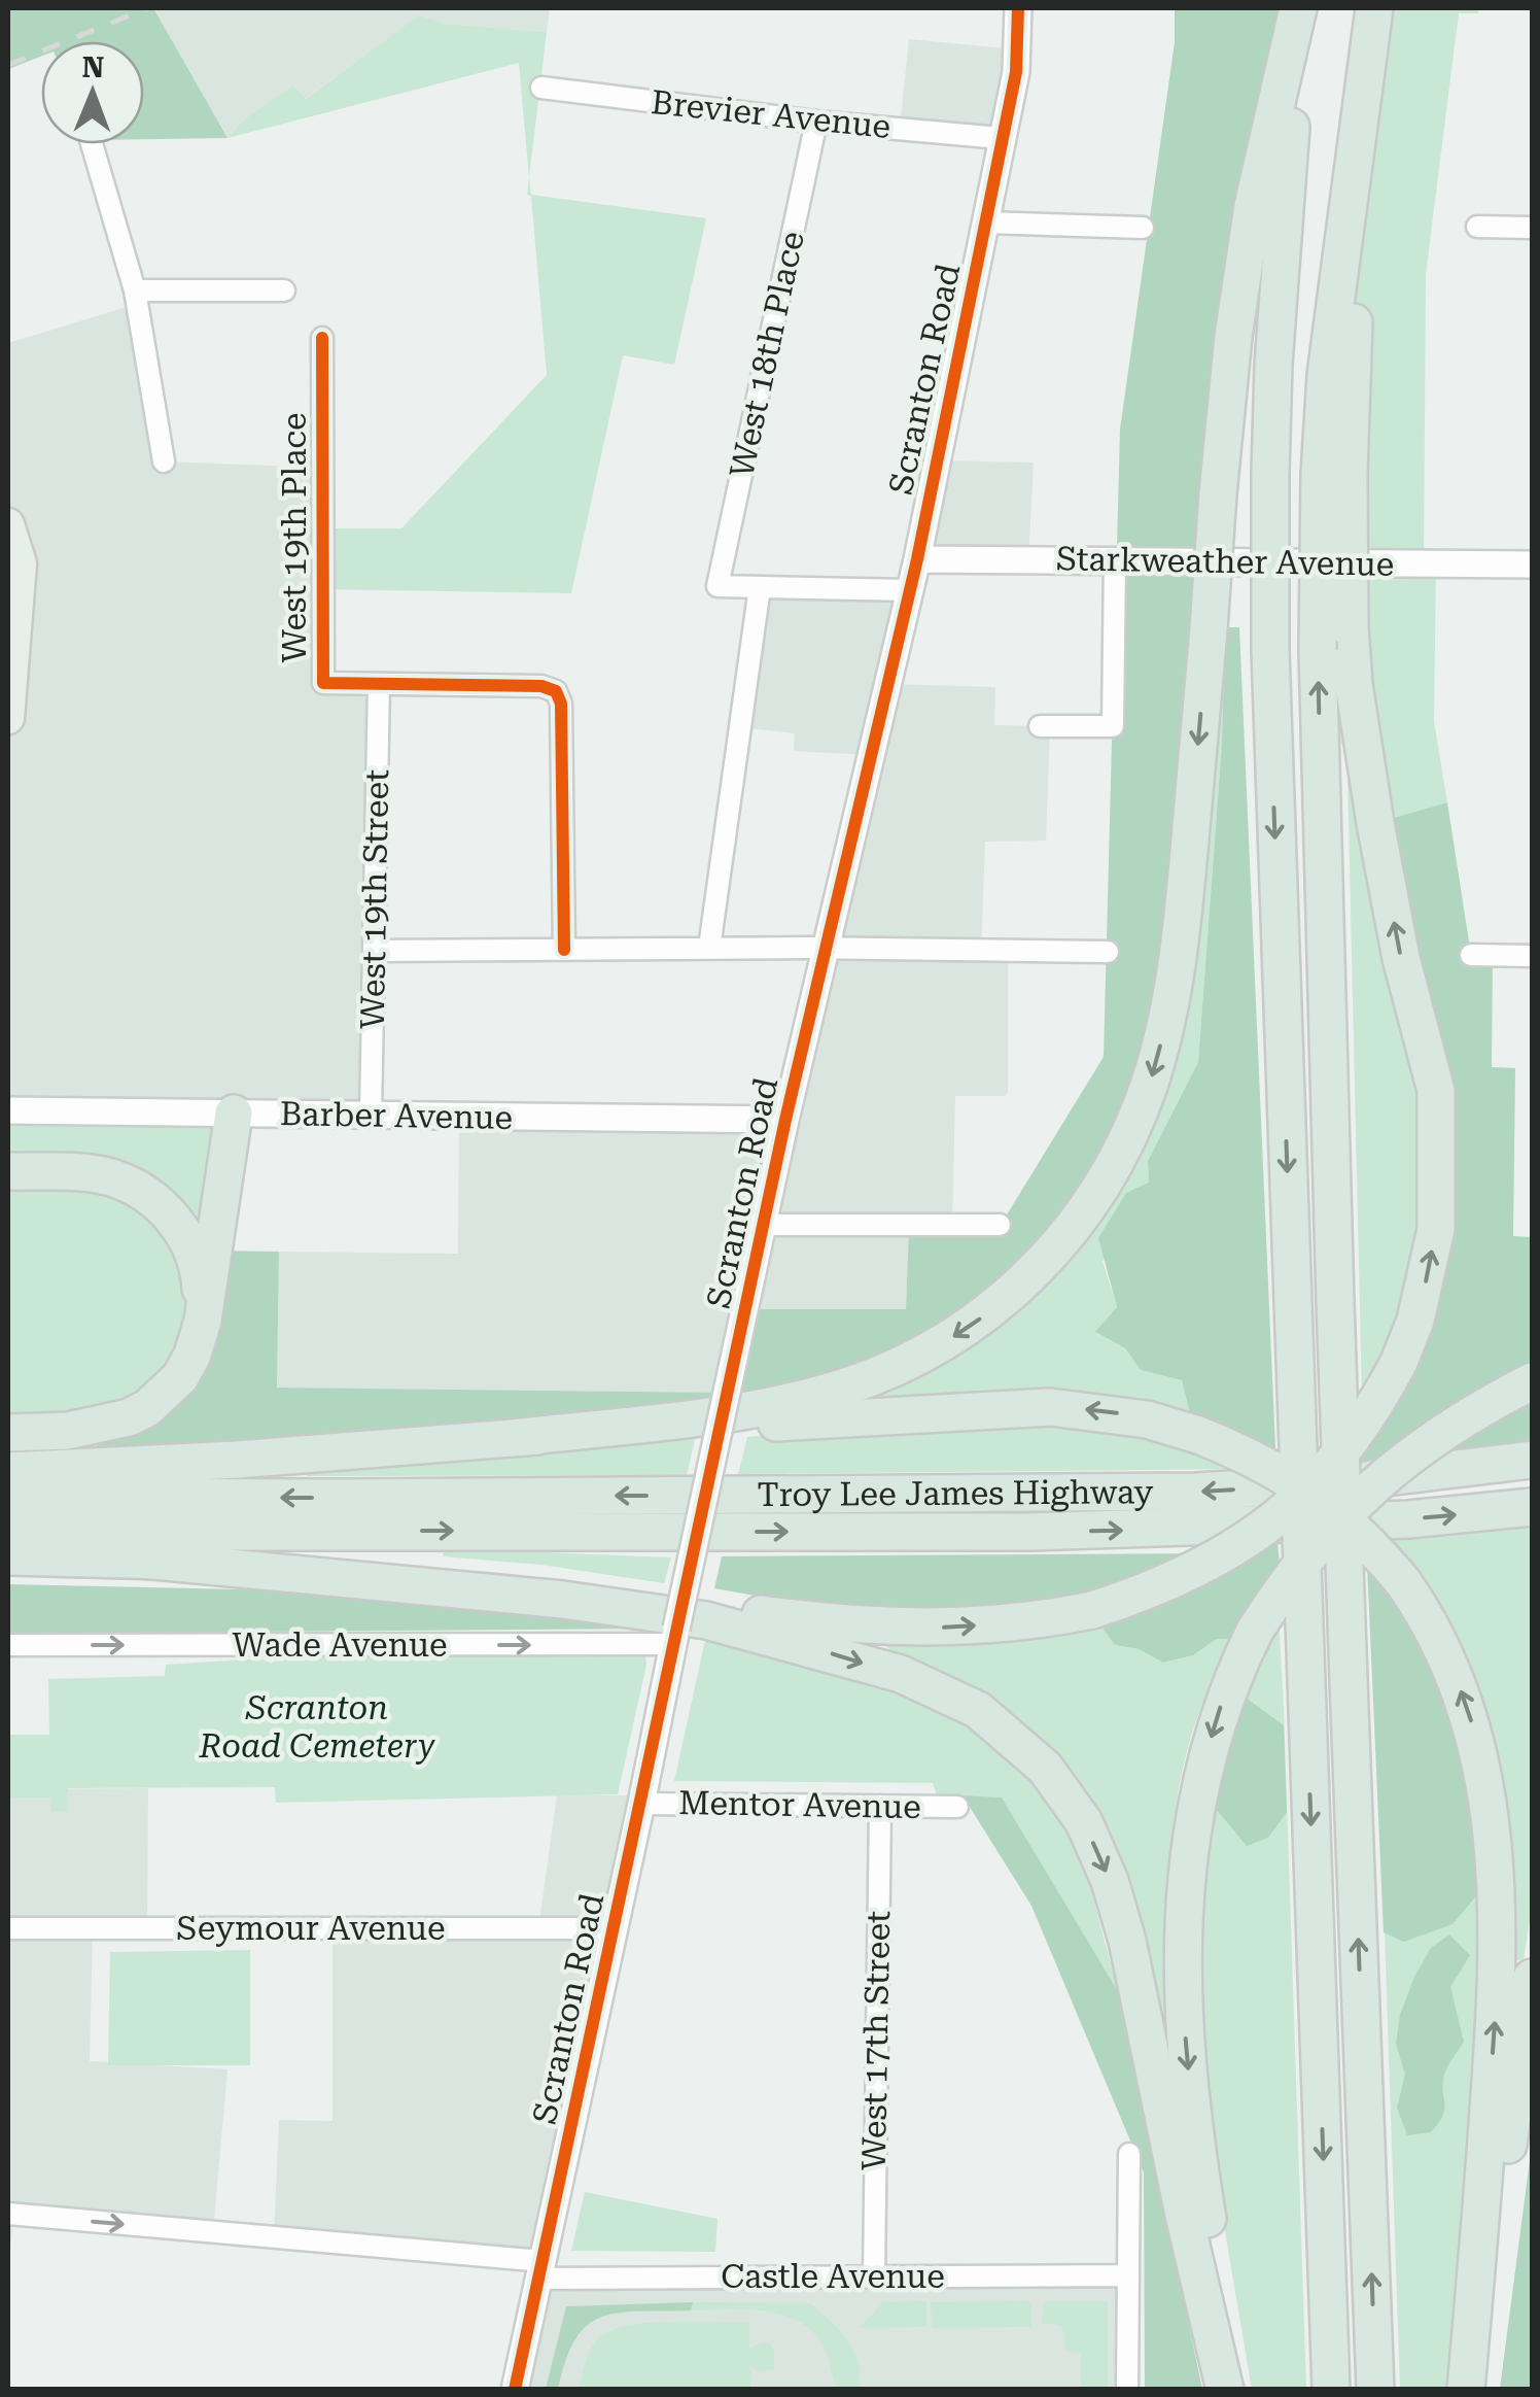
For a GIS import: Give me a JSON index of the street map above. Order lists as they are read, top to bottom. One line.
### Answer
{"streets":{"highway":["Troy Lee James Highway"],"street":["Brevier Avenue","West 18th Place","Scranton Road","West 19th Place","Starkweather Avenue","West 19th Street","Barber Avenue","Wade Avenue","Mentor Avenue","Seymour Avenue","West 17th Street","Castle Avenue"]},"crossings":[["Brevier Avenue","West 18th Place"],["Brevier Avenue","Scranton Road"],["Scranton Road","Starkweather Avenue"],["Scranton Road","Barber Avenue"],["Scranton Road","Wade Avenue"],["Scranton Road","Mentor Avenue"],["Scranton Road","Seymour Avenue"],["Scranton Road","Castle Avenue"],["West 19th Place","West 19th Street"],["West 19th Street","Barber Avenue"],["Mentor Avenue","West 17th Street"],["West 17th Street","Castle Avenue"]],"one_way":["Wade Avenue","Castle Avenue"],"parks":["Scranton Road Cemetery"],"north":"top"}
